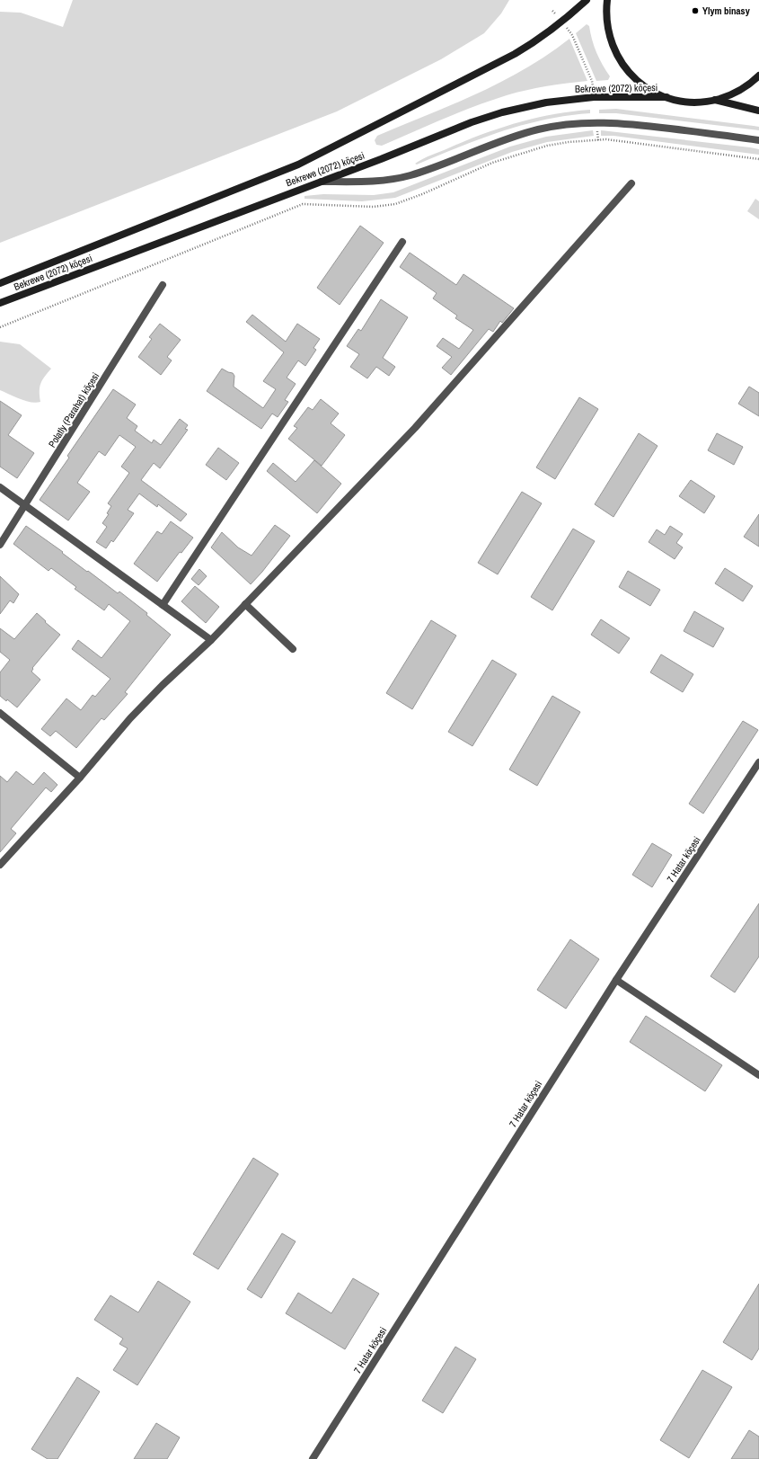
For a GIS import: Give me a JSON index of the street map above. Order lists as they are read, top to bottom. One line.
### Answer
{"streets":{"main road":["Bekrewe (2072) köçesi"],"street":["Polatly (Parahat) köçesi","7 Hatar köçesi"]},"places":["Ylym binasy"]}
